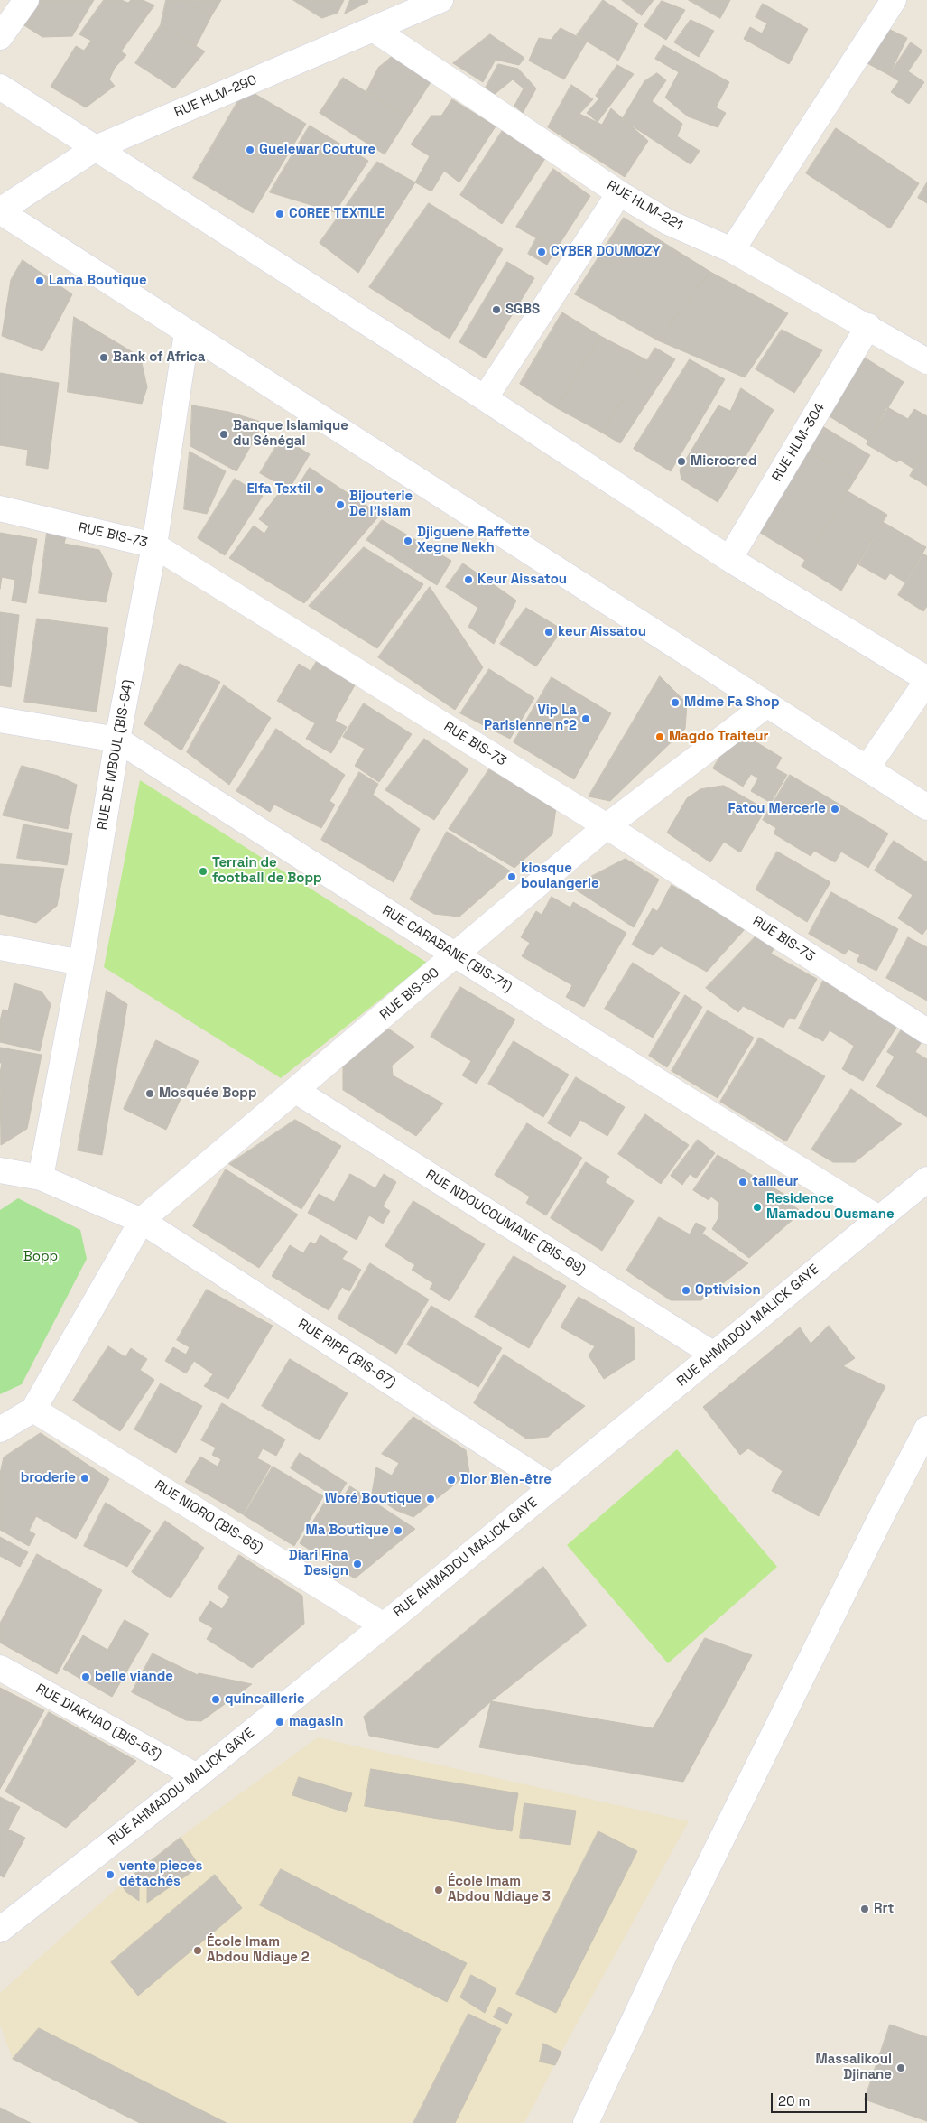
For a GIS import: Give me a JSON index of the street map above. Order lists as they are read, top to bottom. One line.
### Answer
{"streets":{"street":["RUE HLM-290","RUE HLM-221","RUE HLM-304","RUE BIS-73","RUE DE MBOUL (BIS-94)","RUE CARABANE (BIS-71)","RUE BIS-90","RUE NDOUCOUMANE (BIS-69)","RUE AHMADOU MALICK GAYE","RUE RIPP (BIS-67)","RUE NIORO (BIS-65)","RUE DIAKHAO (BIS-63)"]},"crossings":[["RUE HLM-290","RUE HLM-221"],["RUE HLM-221","RUE HLM-304"],["RUE BIS-73","RUE DE MBOUL (BIS-94)"],["RUE BIS-73","RUE BIS-90"],["RUE DE MBOUL (BIS-94)","RUE CARABANE (BIS-71)"],["RUE DE MBOUL (BIS-94)","RUE RIPP (BIS-67)"],["RUE CARABANE (BIS-71)","RUE BIS-90"],["RUE CARABANE (BIS-71)","RUE AHMADOU MALICK GAYE"],["RUE BIS-90","RUE NDOUCOUMANE (BIS-69)"],["RUE BIS-90","RUE RIPP (BIS-67)"],["RUE NDOUCOUMANE (BIS-69)","RUE AHMADOU MALICK GAYE"],["RUE AHMADOU MALICK GAYE","RUE RIPP (BIS-67)"],["RUE AHMADOU MALICK GAYE","RUE NIORO (BIS-65)"],["RUE AHMADOU MALICK GAYE","RUE DIAKHAO (BIS-63)"]],"parks":["Bopp"],"places":["Guelewar Couture","COREE TEXTILE","CYBER DOUMOZY","Lama Boutique","SGBS","Bank of Africa","Banque Islamique du Sénégal","Microcred","Elfa Textil","Bijouterie De l'Islam","Djiguene Raffette Xegne Nekh","Keur Aissatou","keur Aissatou","Mdme Fa Shop","Vip La Parisienne n°2","Magdo Traiteur","Fatou Mercerie","Terrain de football de Bopp","kiosque boulangerie","Mosquée Bopp","tailleur","Residence Mamadou Ousmane","Optivision","broderie","Dior Bien-être","Woré Boutique","Ma Boutique","Diari Fina Design","belle viande","quincaillerie","magasin","vente pieces détachés","École Imam Abdou Ndiaye 3","Rrt","École Imam Abdou Ndiaye 2","Massalikoul Djinane"],"scale_bar":"20 m"}
